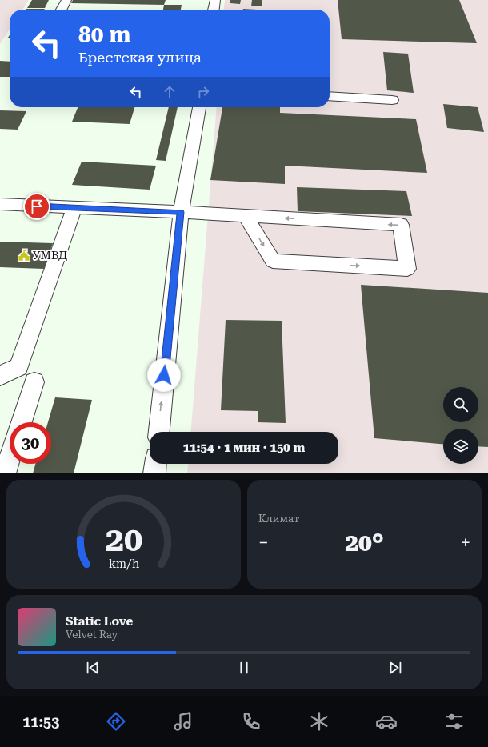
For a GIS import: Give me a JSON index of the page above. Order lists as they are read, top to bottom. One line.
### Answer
{"places":{"public building":["УМВД"]},"page":{"turn":["80 m","Брестская улица"],"limit":"30","trip":"11:54 · 1 мин · 150 m","tile":"Климат","heat":["−","20°","+"],"song":["Static Love","Velvet Ray"],"tabs":"11:53","gauge":["20","km/h"]}}
